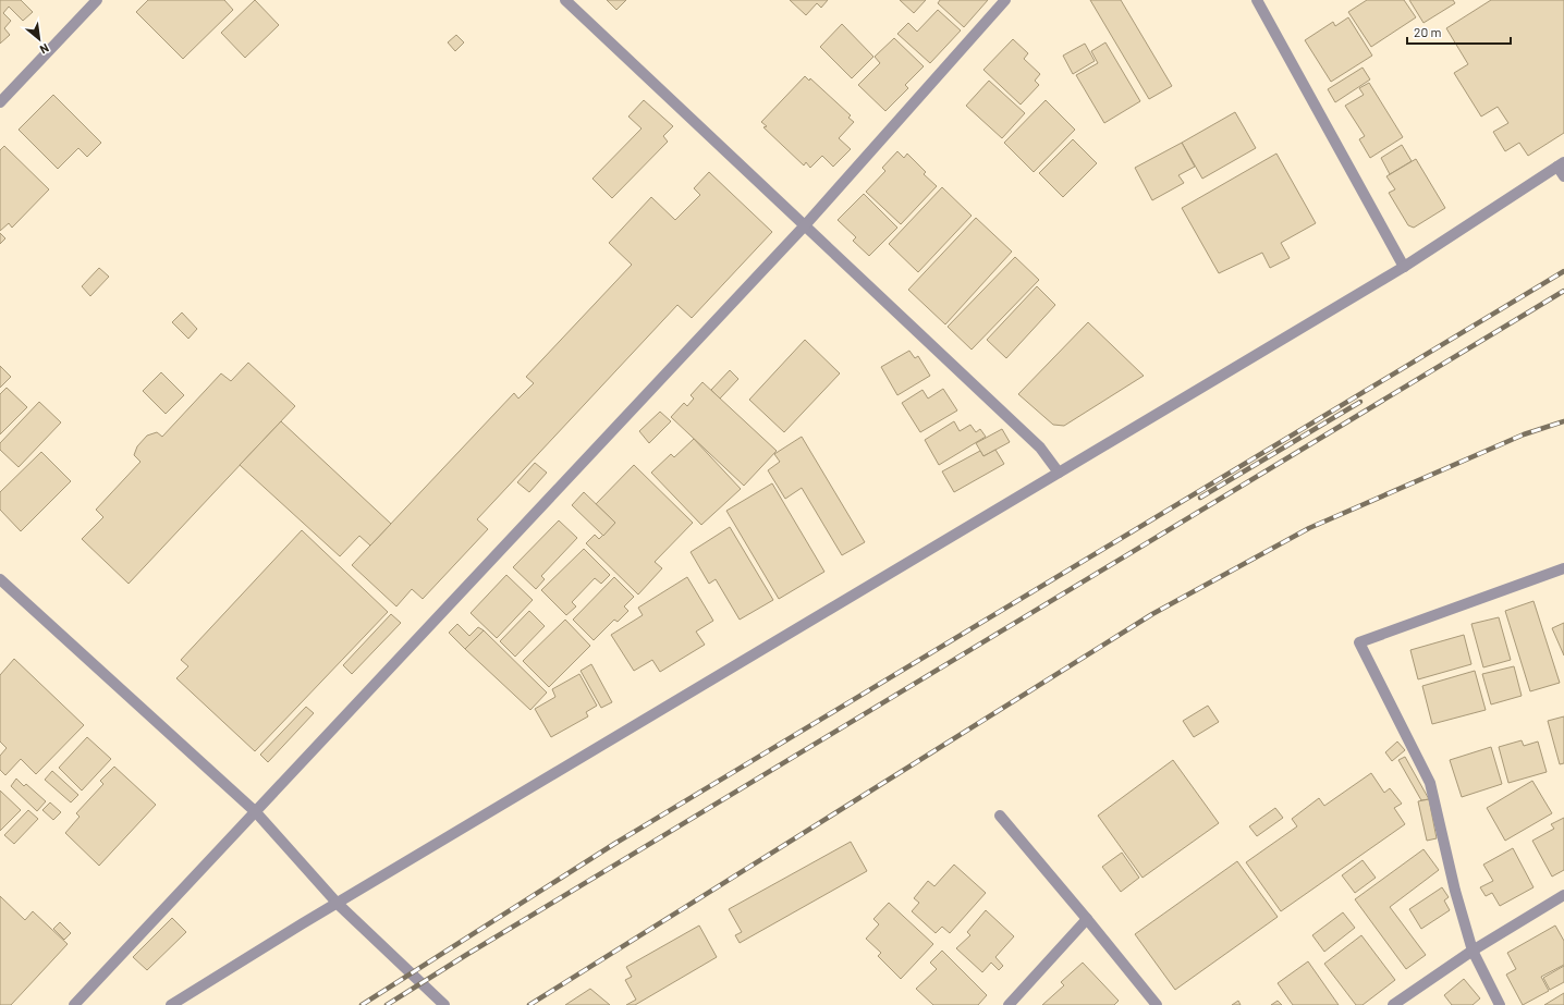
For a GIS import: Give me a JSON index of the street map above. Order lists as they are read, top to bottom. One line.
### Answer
{"scale_bar":"20 m","north":"bottom right"}
